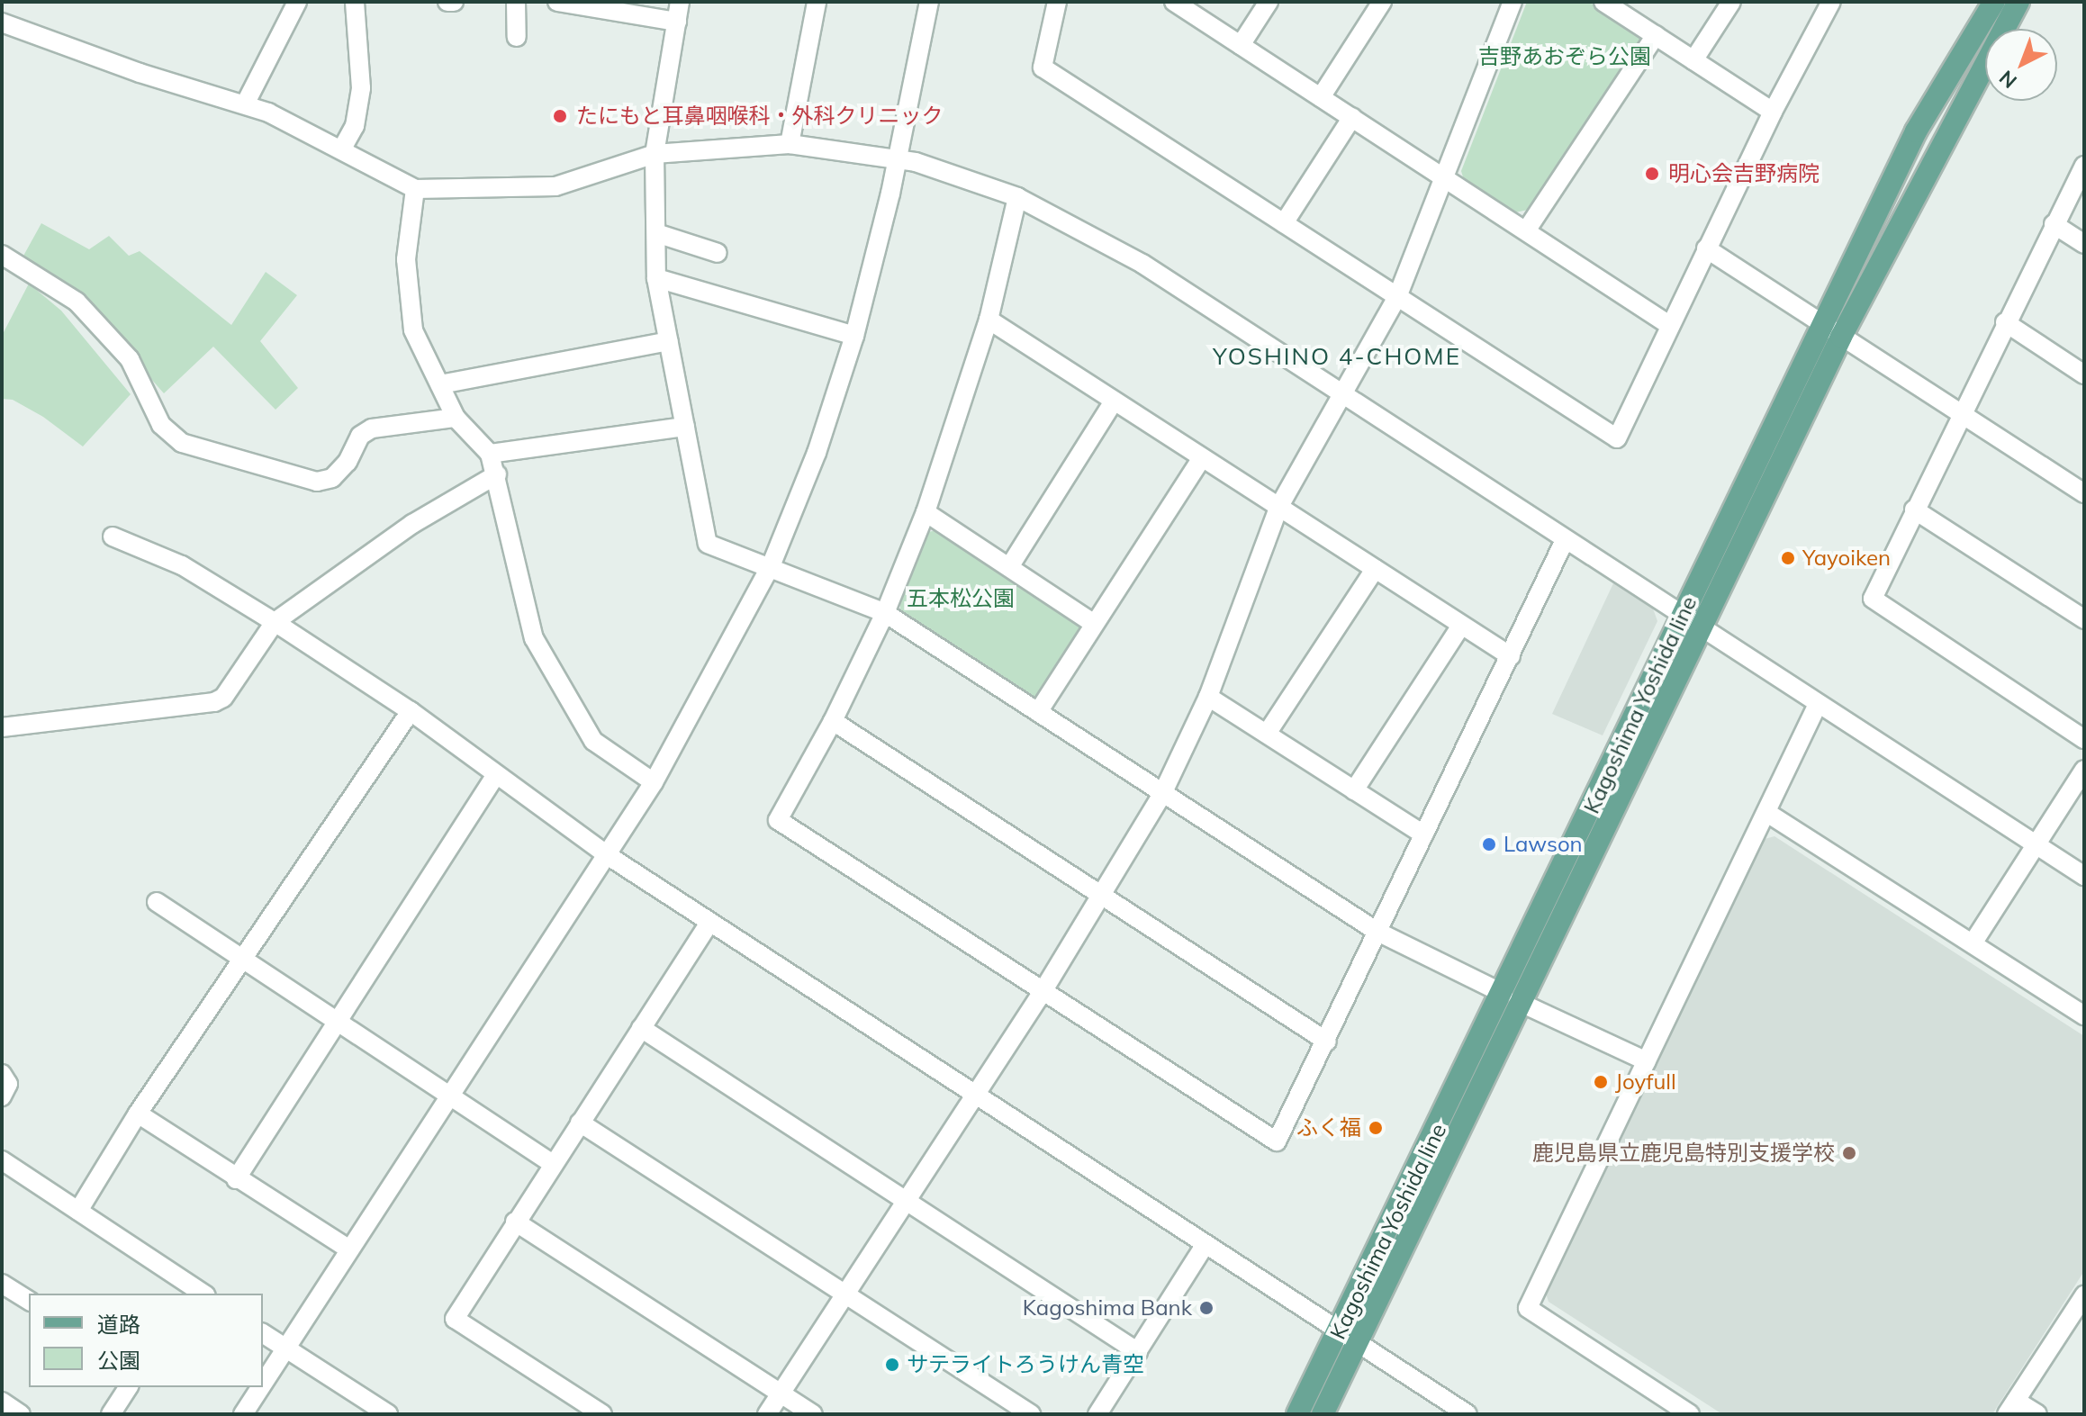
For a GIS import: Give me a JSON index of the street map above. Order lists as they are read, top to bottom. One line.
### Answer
{"streets":{"main road":["Kagoshima Yoshida line"]},"districts":["YOSHINO 4-CHOME"],"parks":["吉野あおぞら公園","五本松公園"],"places":["たにもと耳鼻咽喉科・外科クリニック","明心会吉野病院","Yayoiken","Lawson","Joyfull","ふく福","鹿児島県立鹿児島特別支援学校","Kagoshima Bank","サテライトろうけん青空"],"legend":["道路","公園"],"north":"bottom left"}
